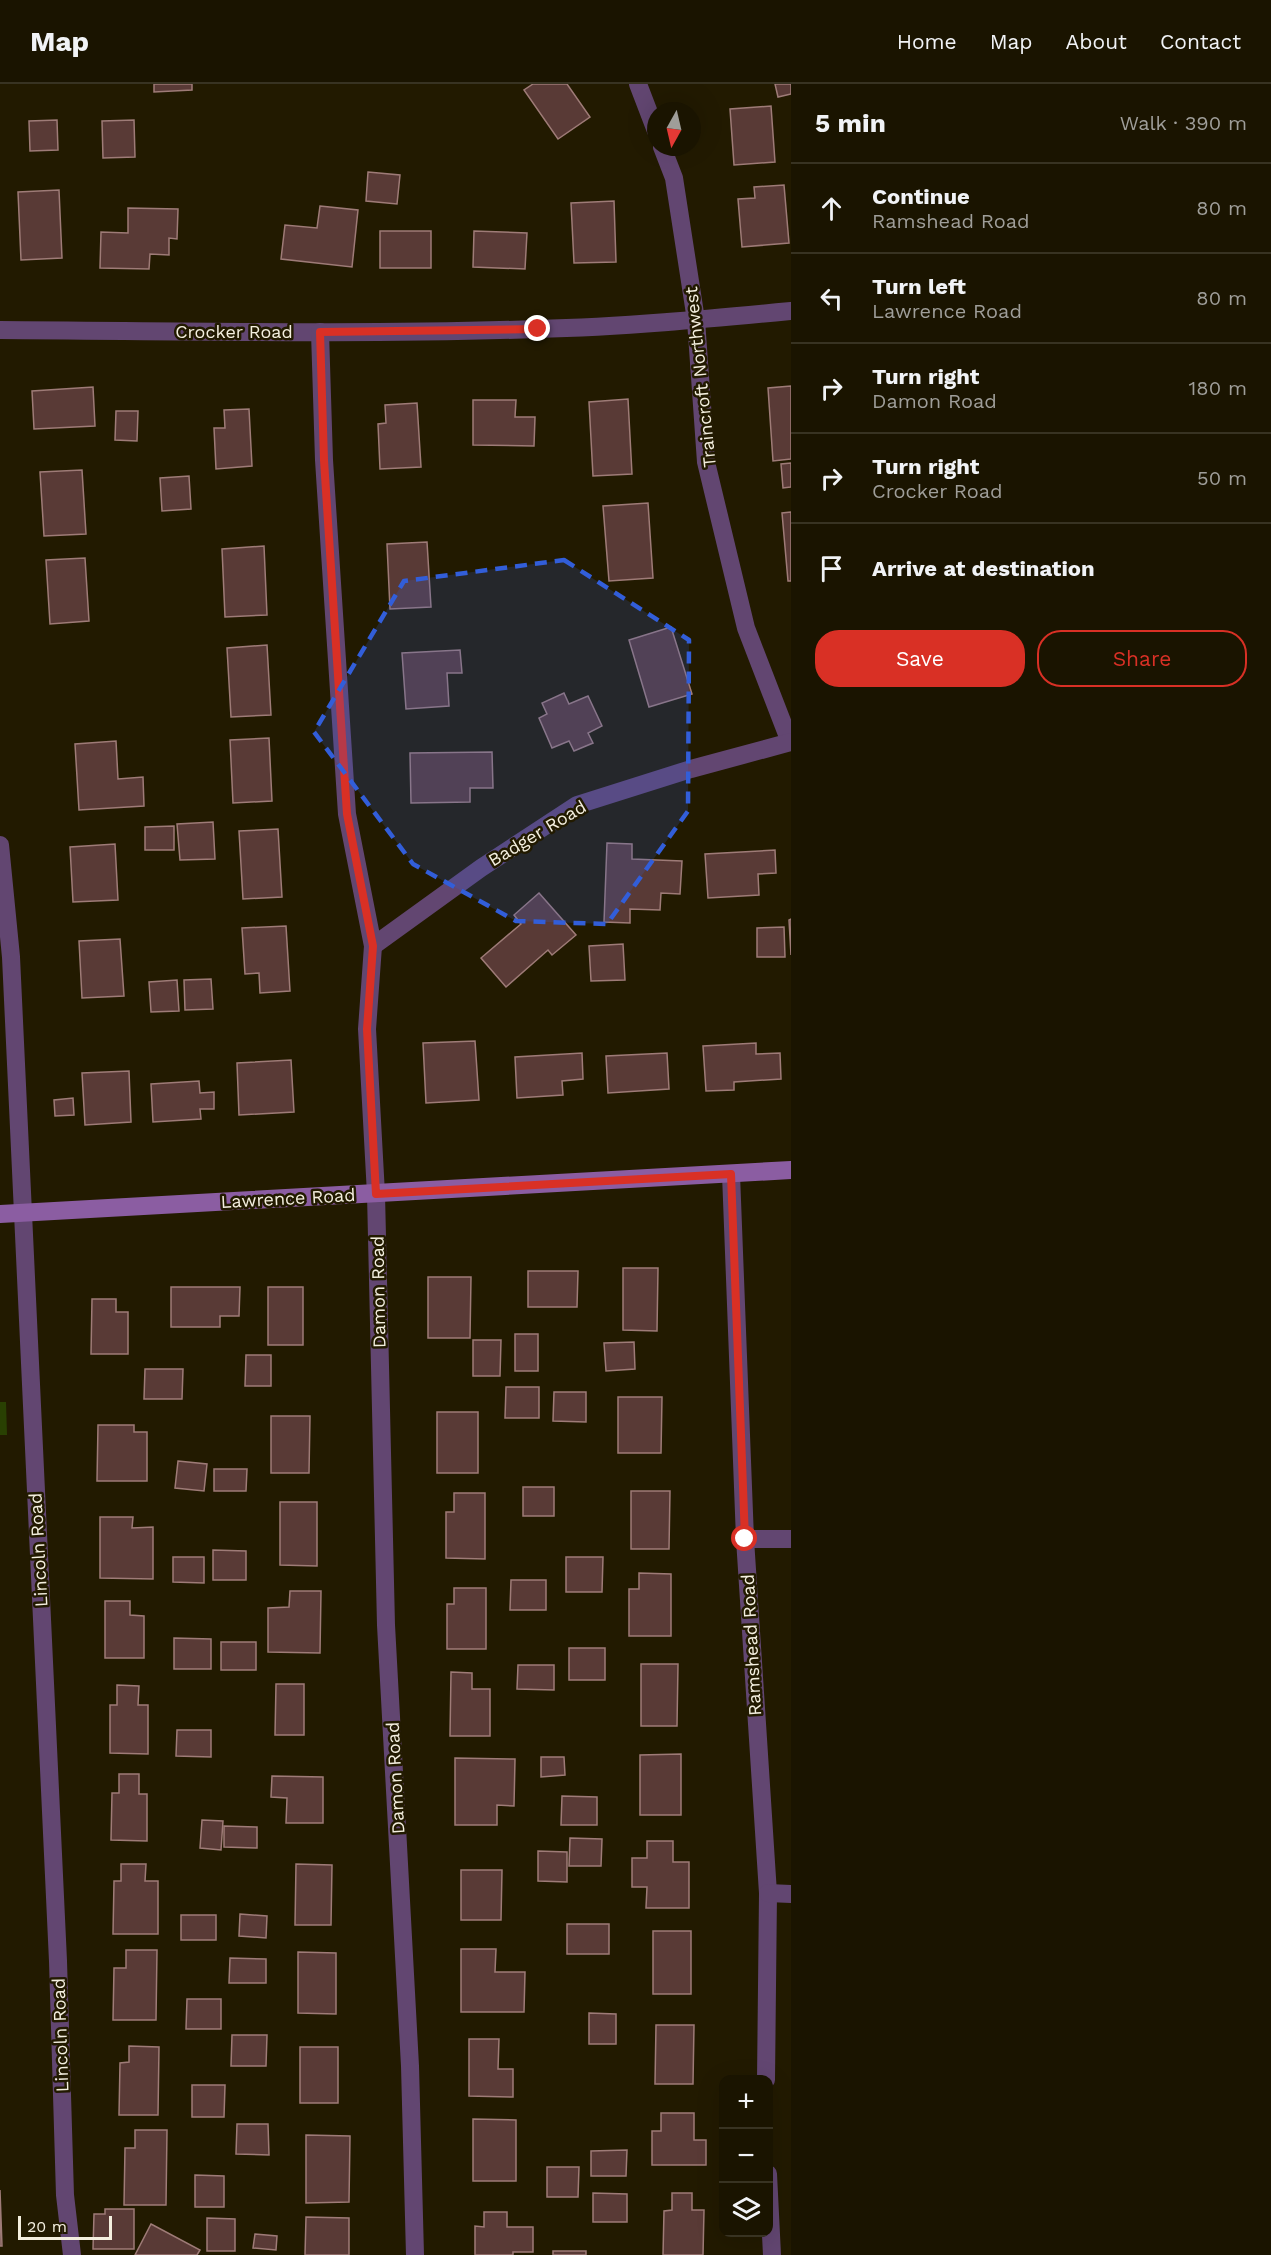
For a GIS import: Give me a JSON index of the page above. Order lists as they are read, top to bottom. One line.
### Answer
{"streets":{"street":["Crocker Road","Traincroft Northwest","Badger Road","Lawrence Road","Damon Road","Lincoln Road","Ramshead Road"]},"crossings":[["Crocker Road","Traincroft Northwest"],["Crocker Road","Damon Road"],["Traincroft Northwest","Badger Road"],["Badger Road","Damon Road"],["Lawrence Road","Damon Road"],["Lawrence Road","Lincoln Road"],["Lawrence Road","Ramshead Road"]],"scale_bar":"20 m","north":"bottom","page":{"header":"Map","nav":["Home","Map","About","Contact"],"heading":["5 min","Walk · 390 m"],"list":[["Continue","Ramshead Road","80 m"],["Turn left","Lawrence Road","80 m"],["Turn right","Damon Road","180 m"],["Turn right","Crocker Road","50 m"],"Arrive at destination"],"buttons":["Save","Share"],"map_buttons":["+","−"],"scale":"20 m"}}
